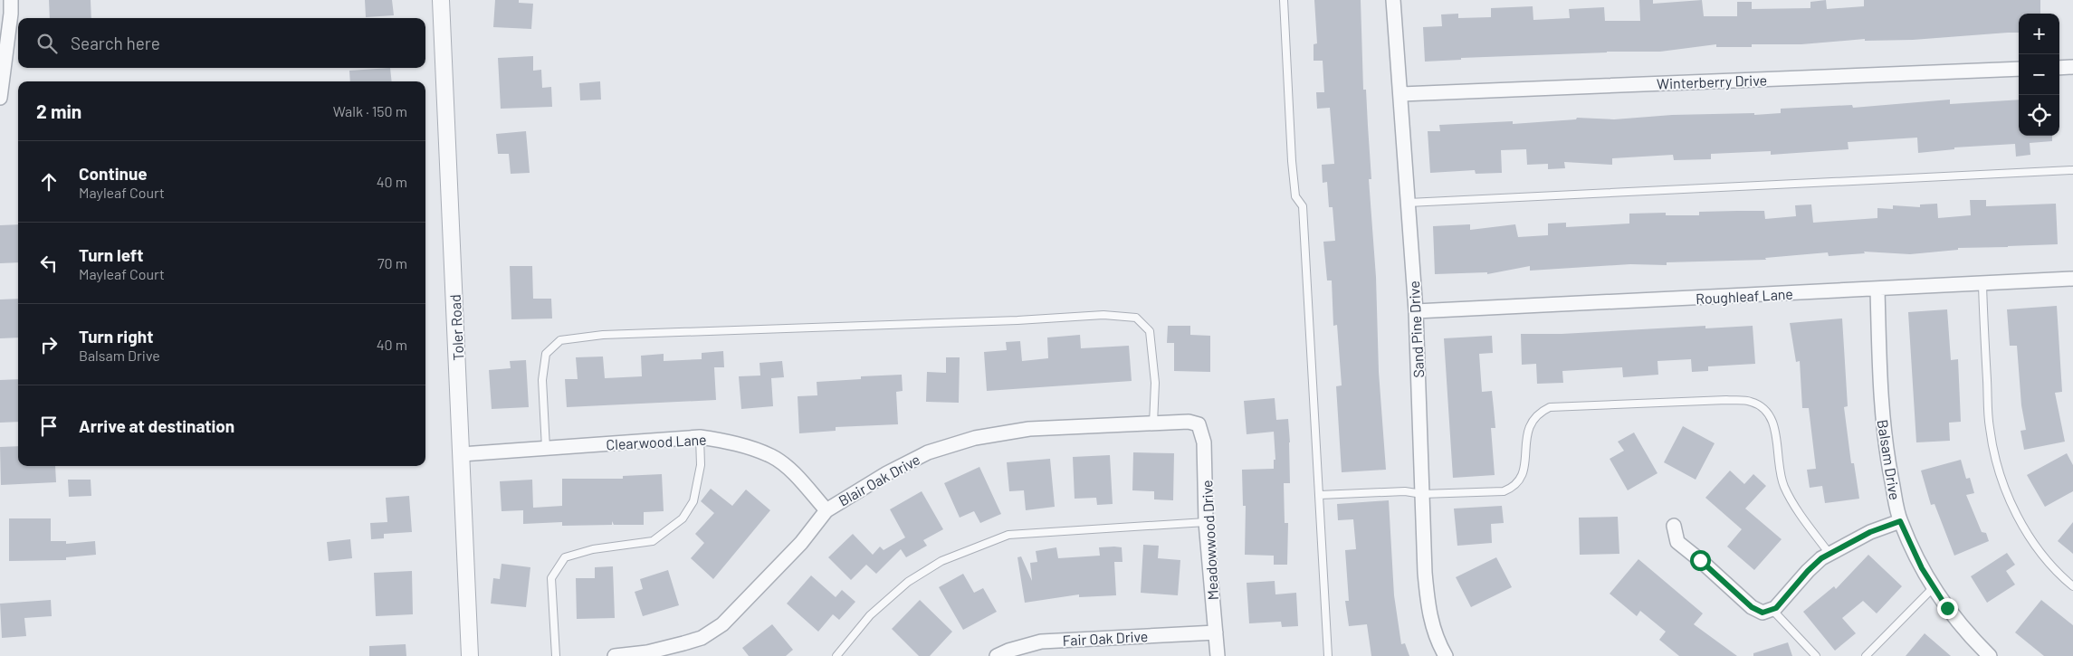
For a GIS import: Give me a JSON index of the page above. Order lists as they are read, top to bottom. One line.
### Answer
{"streets":{"street":["Winterberry Drive","Roughleaf Lane","Toler Road","Sand Pine Drive","Clearwood Lane","Balsam Drive","Blair Oak Drive","Meadowwood Drive","Fair Oak Drive"]},"crossings":[["Winterberry Drive","Sand Pine Drive"],["Roughleaf Lane","Sand Pine Drive"],["Roughleaf Lane","Balsam Drive"],["Toler Road","Clearwood Lane"],["Clearwood Lane","Blair Oak Drive"],["Blair Oak Drive","Meadowwood Drive"],["Meadowwood Drive","Fair Oak Drive"]],"page":{"map_buttons":["+","−"],"search":"Search here","heading":["2 min","Walk · 150 m"],"list":[["Continue","Mayleaf Court","40 m"],["Turn left","Mayleaf Court","70 m"],["Turn right","Balsam Drive","40 m"],"Arrive at destination"]}}
